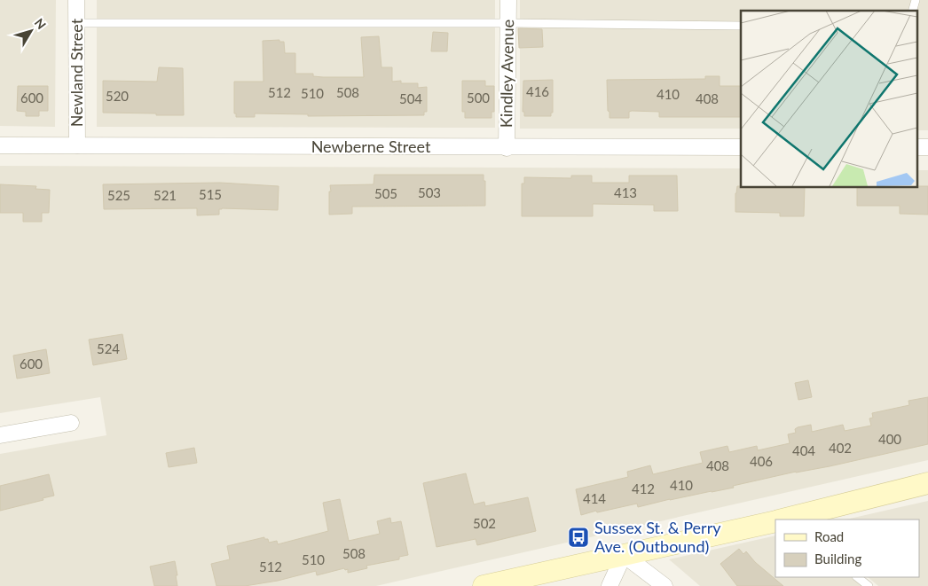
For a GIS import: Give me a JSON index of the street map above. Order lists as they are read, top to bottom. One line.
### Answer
{"streets":{"street":["Newland Street","Kindley Avenue","Newberne Street"]},"crossings":[["Newland Street","Newberne Street"],["Kindley Avenue","Newberne Street"]],"places":{"bus stop":["Sussex St. & Perry Ave. (Outbound)"]},"house_numbers":["416","512","508","510","410","520","600","500","504","408","503","413","505","515","525","521","524","600","400","402","404","406","408","410","412","414","502","508","510","512"],"legend":["Road","Building"],"north":"top right"}
